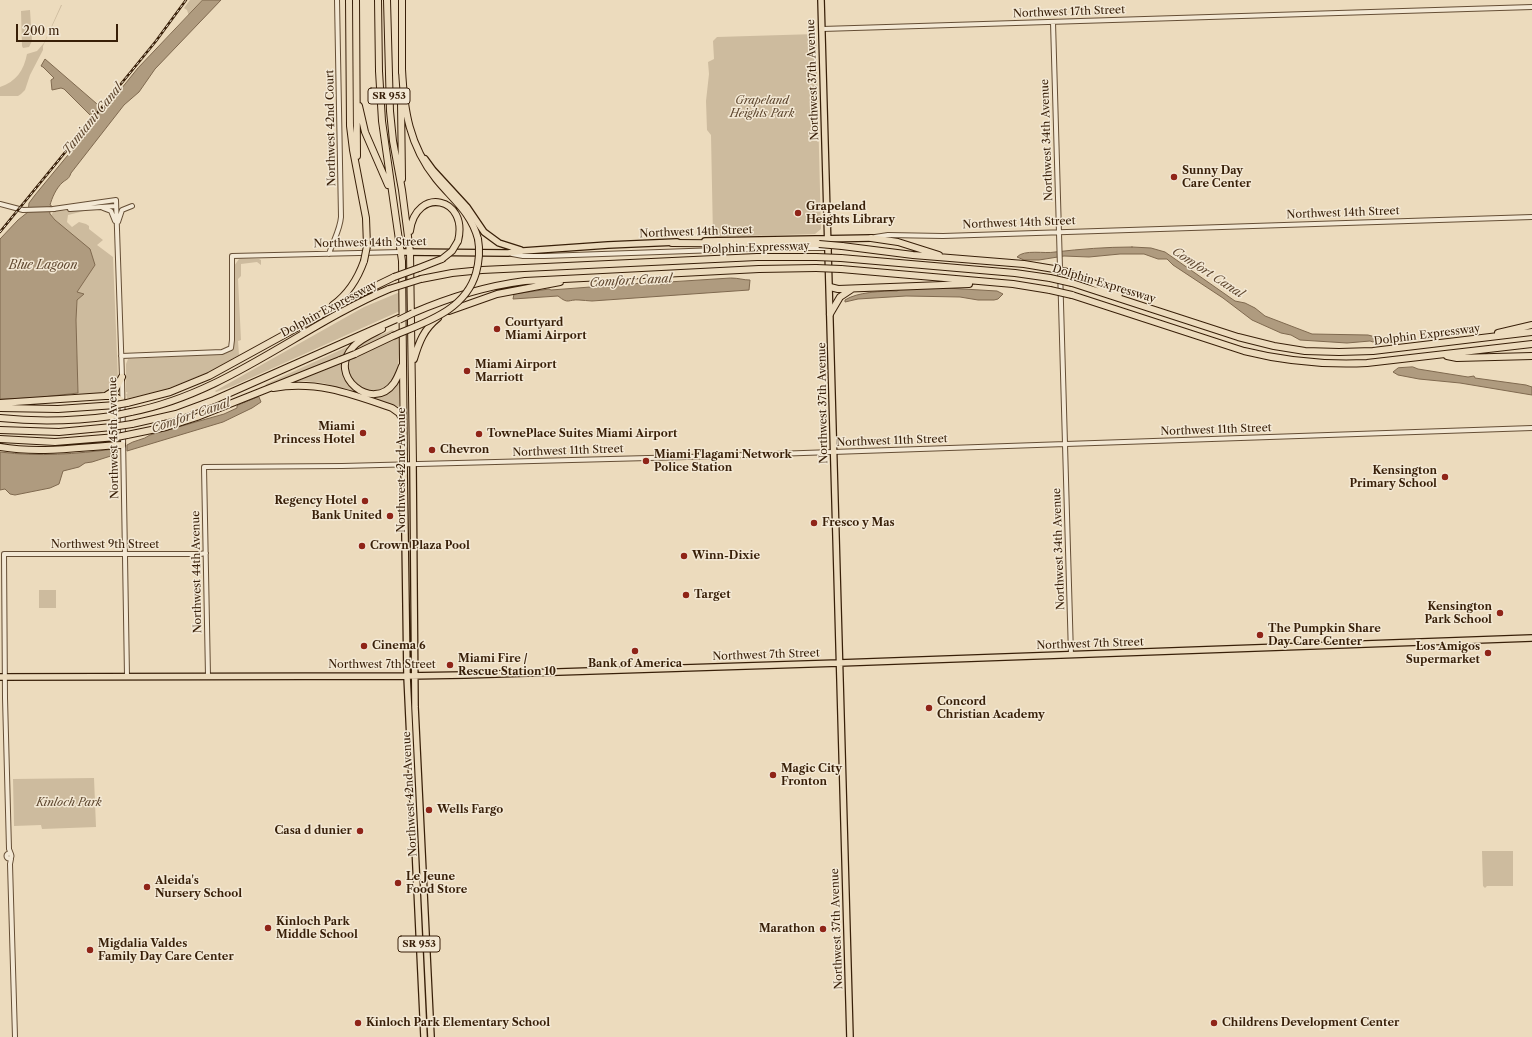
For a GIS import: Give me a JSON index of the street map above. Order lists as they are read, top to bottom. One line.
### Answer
{"streets":{"highway":["SR 953","Dolphin Expressway","Northwest 42nd Avenue"],"main road":["Northwest 37th Avenue","Northwest 14th Street","Northwest 7th Street"],"street":["Northwest 17th Street","Northwest 42nd Court","Northwest 34th Avenue","Northwest 11th Street","Northwest 45th Avenue","Northwest 9th Street","Northwest 44th Avenue"]},"crossings":[["Northwest 17th Street","Northwest 37th Avenue"],["Northwest 17th Street","Northwest 34th Avenue"],["Northwest 37th Avenue","Northwest 14th Street"],["Northwest 37th Avenue","Northwest 11th Street"],["Northwest 37th Avenue","Northwest 7th Street"],["Northwest 42nd Court","Northwest 14th Street"],["Northwest 34th Avenue","Northwest 14th Street"],["Northwest 34th Avenue","Northwest 11th Street"],["Northwest 34th Avenue","Northwest 7th Street"],["Northwest 14th Street","Northwest 45th Avenue"],["Northwest 14th Street","Northwest 42nd Avenue"],["Northwest 11th Street","Northwest 42nd Avenue"],["Northwest 11th Street","Northwest 44th Avenue"],["Northwest 45th Avenue","Northwest 9th Street"],["Northwest 45th Avenue","Northwest 7th Street"],["Northwest 42nd Avenue","Northwest 7th Street"],["Northwest 9th Street","Northwest 44th Avenue"],["Northwest 9th Street","Northwest 7th Street"],["Northwest 44th Avenue","Northwest 7th Street"]],"water":["Tamiami Canal","Blue Lagoon","Comfort Canal"],"parks":["Grapeland Heights Park","Kinloch Park"],"places":["Sunny Day Care Center","Grapeland Heights Library","Courtyard Miami Airport","Miami Airport Marriott","Miami Princess Hotel","TownePlace Suites Miami Airport","Chevron","Miami Flagami Network Police Station","Kensington Primary School","Regency Hotel","Bank United","Fresco y Mas","Crown Plaza Pool","Winn-Dixie","Target","Kensington Park School","The Pumpkin Share Day Care Center","Cinema 6","Bank of America","Los Amigos Supermarket","Miami Fire / Rescue Station 10","Concord Christian Academy","Magic City Fronton","Wells Fargo","Casa d dunier","Le Jeune Food Store","Aleida's Nursery School","Kinloch Park Middle School","Marathon","Migdalia Valdes Family Day Care Center","Kinloch Park Elementary School","Childrens Development Center"],"scale_bar":"200 m"}
